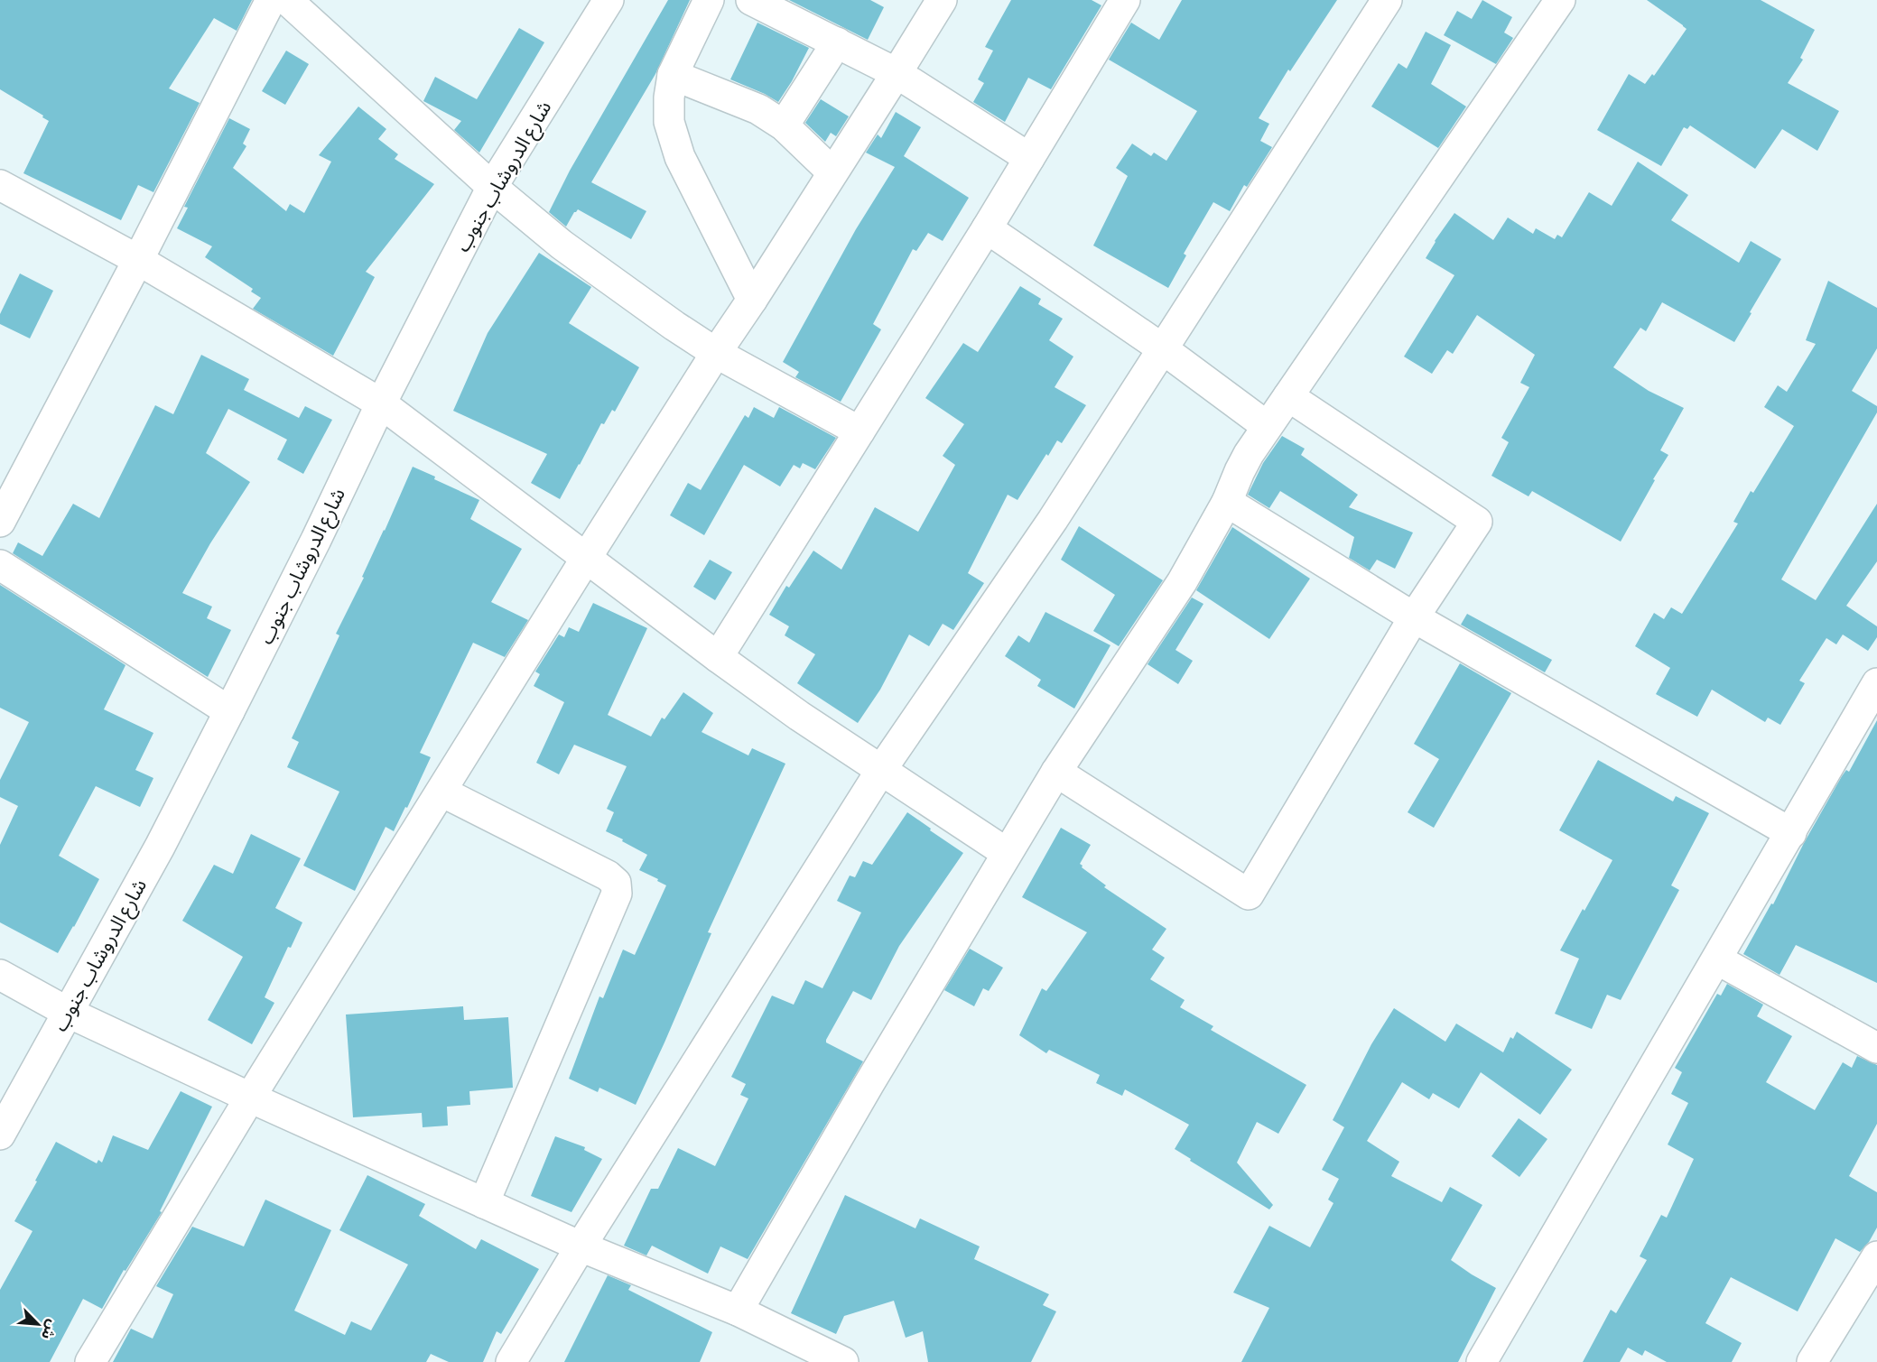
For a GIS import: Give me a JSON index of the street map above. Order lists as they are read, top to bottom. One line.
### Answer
{"streets":{"street":["شارع الدروشاب جنوب"]},"north":"bottom right"}
